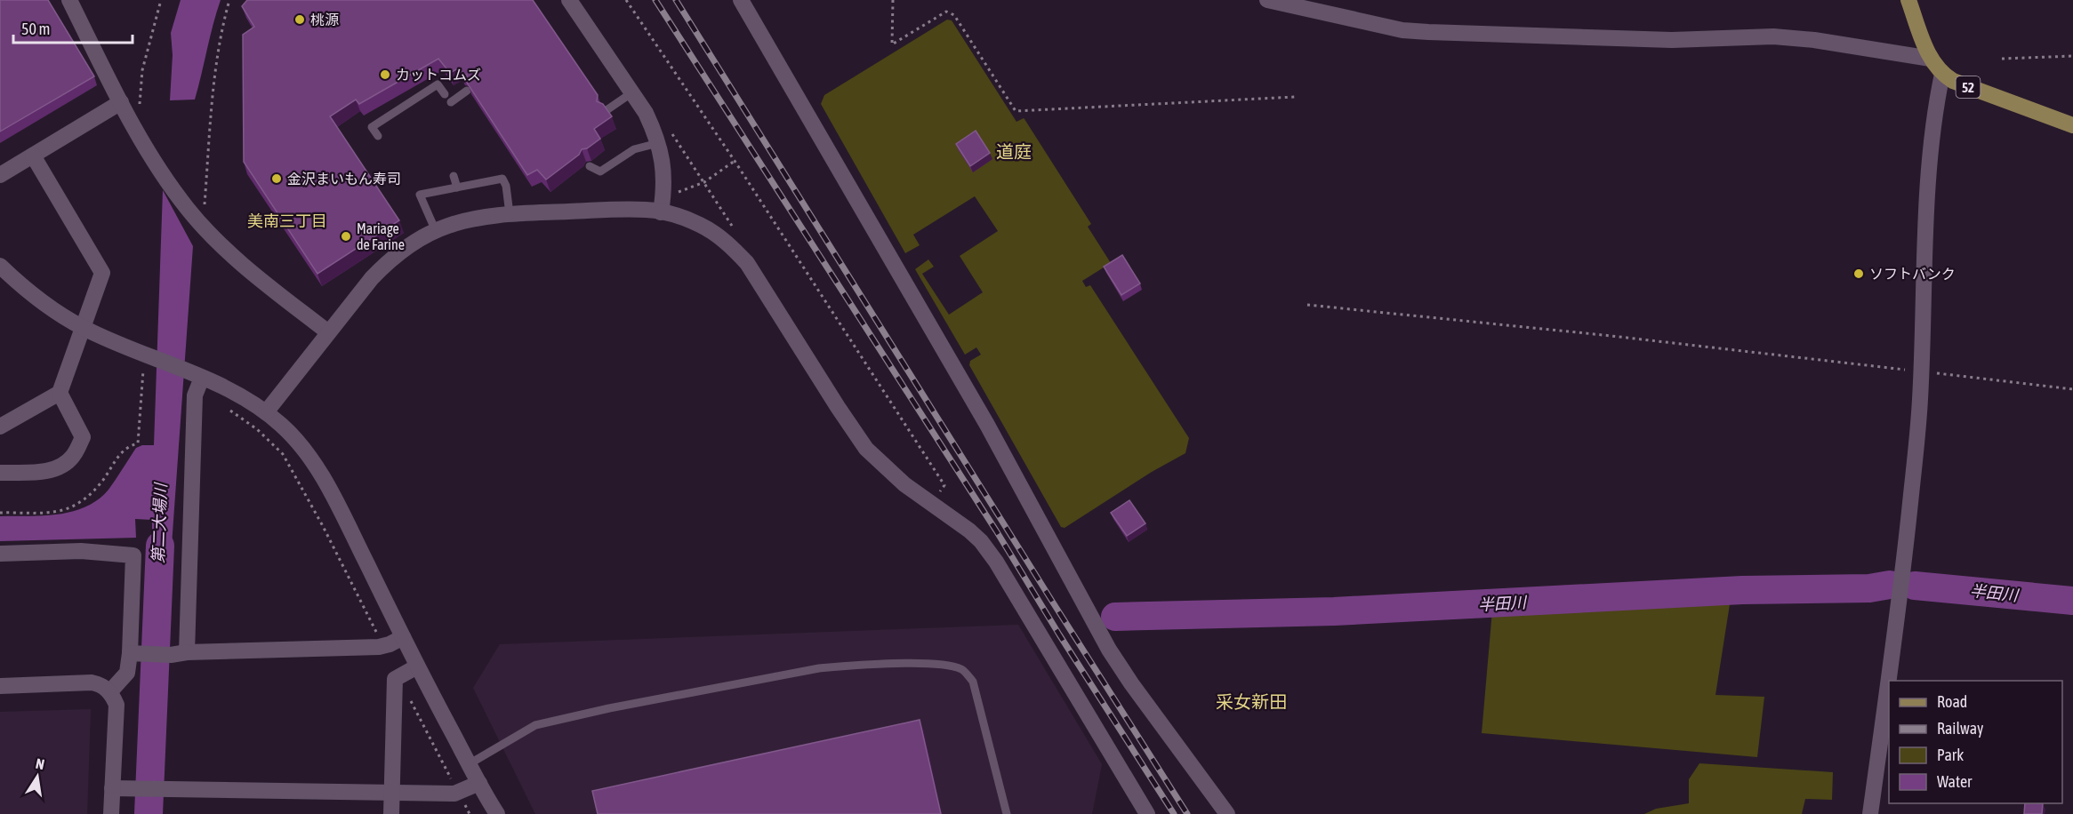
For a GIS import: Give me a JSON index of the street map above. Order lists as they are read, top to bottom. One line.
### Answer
{"streets":{"main road":["52"]},"districts":["道庭","美南三丁目","采女新田"],"water":["第二大場川","半田川"],"places":["桃源","カットコムズ","金沢まいもん寿司","Mariage de Farine","ソフトバンク"],"legend":["Road","Railway","Park","Water"],"scale_bar":"50 m","north":"top"}
